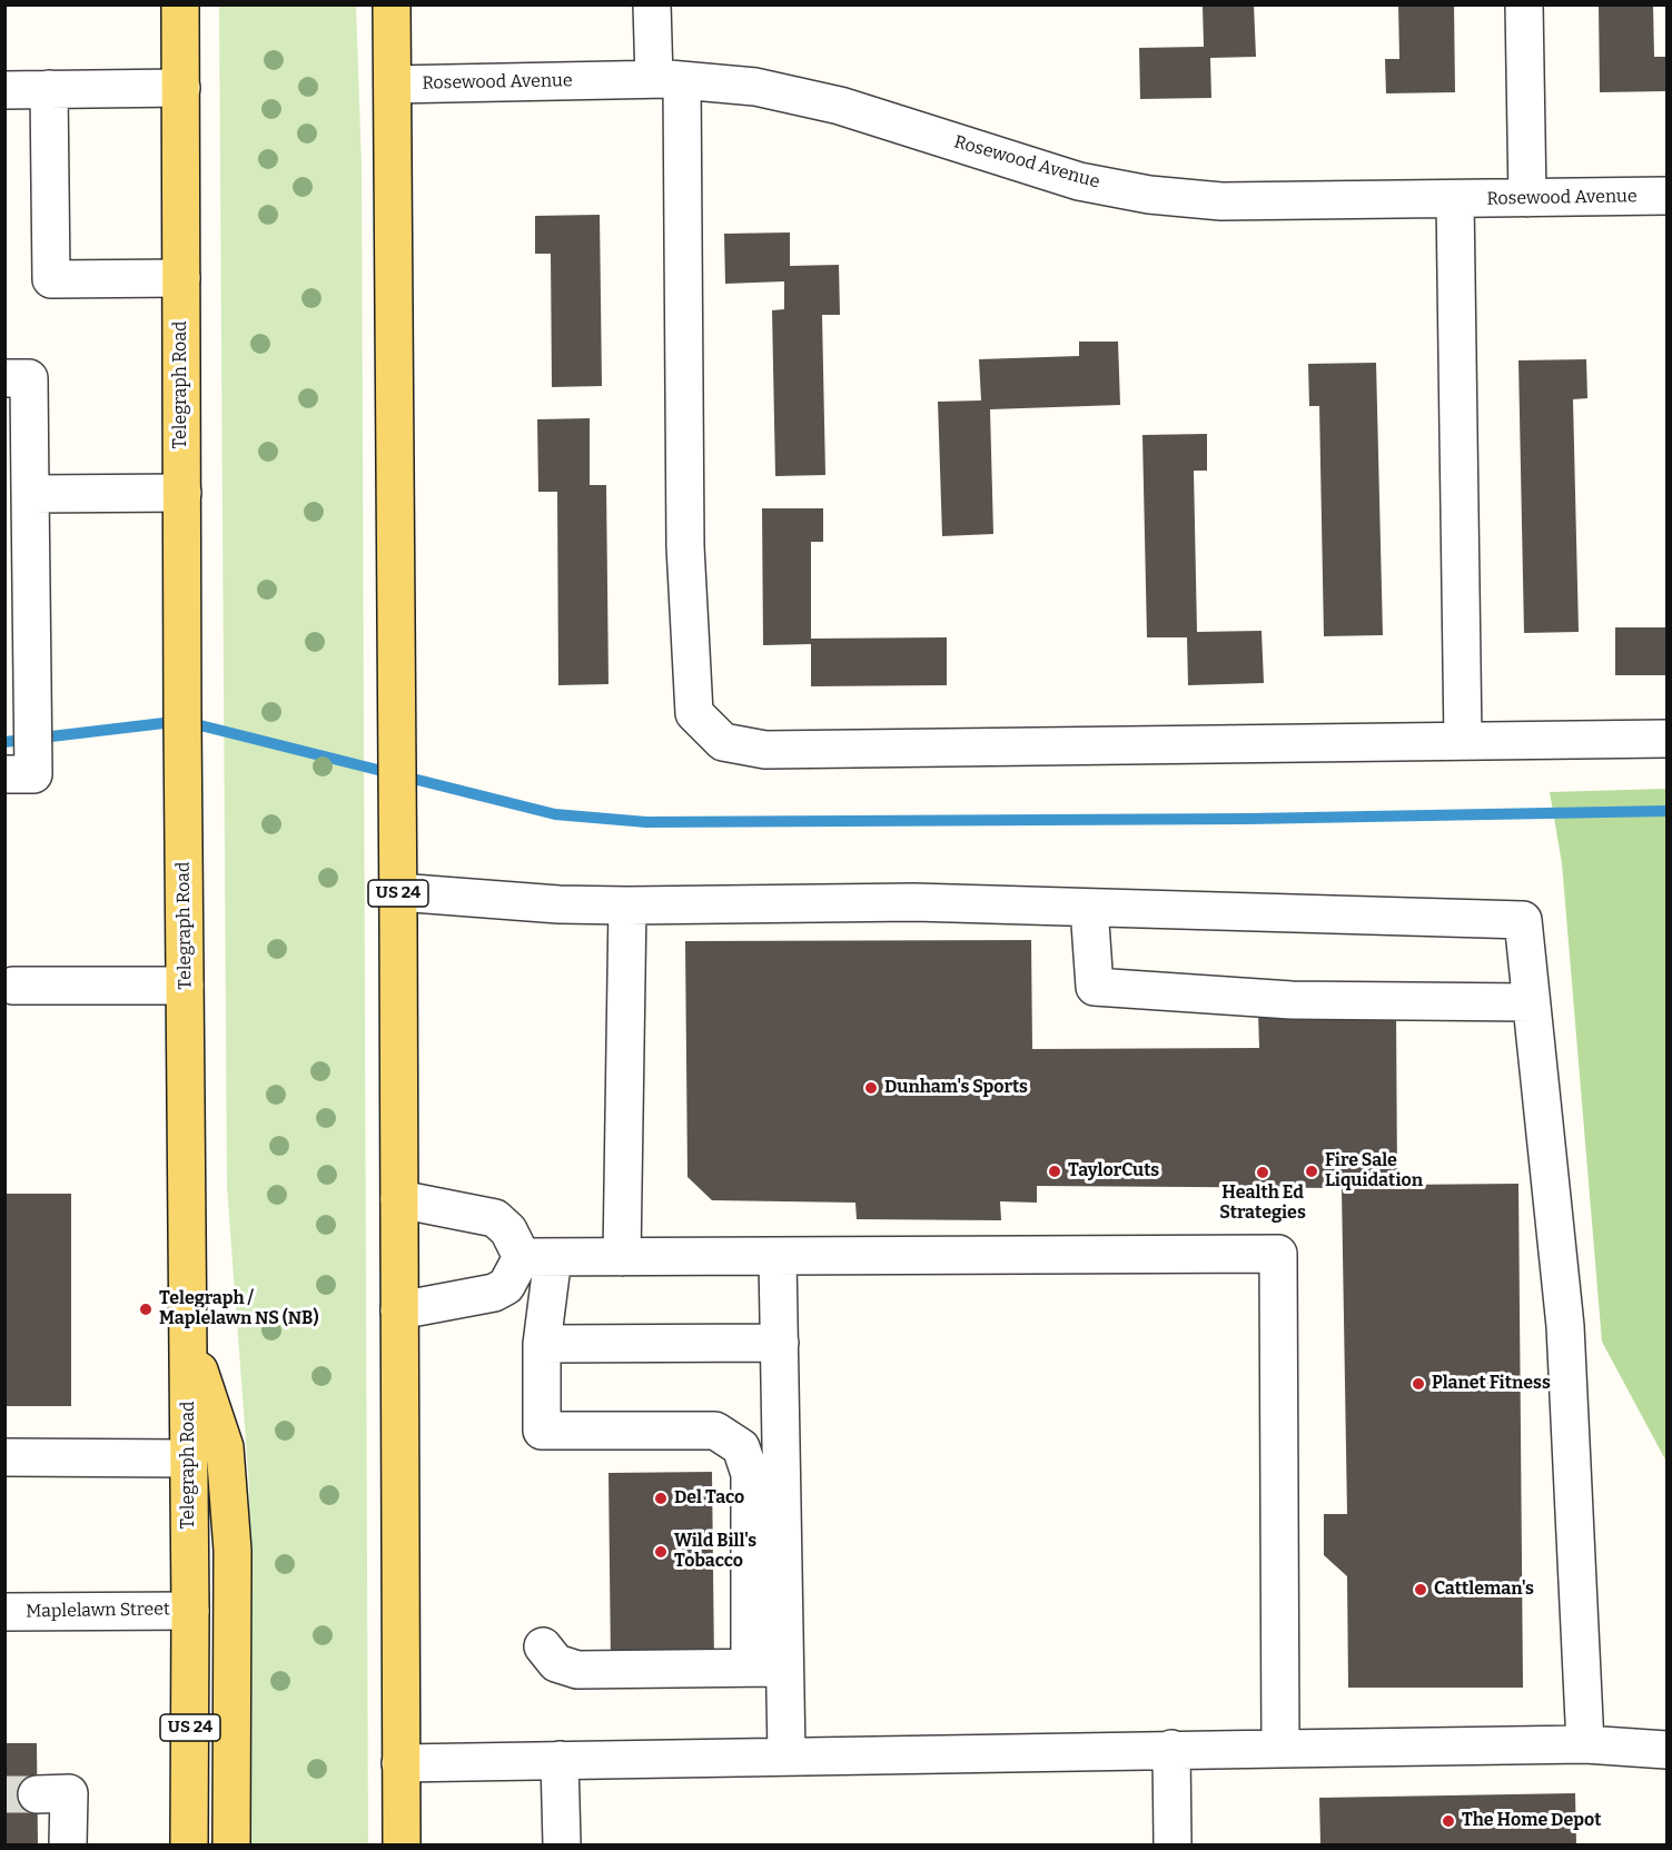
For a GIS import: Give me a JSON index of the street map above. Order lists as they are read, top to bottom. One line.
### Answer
{"streets":{"main road":["Telegraph Road","US 24"],"street":["Rosewood Avenue","Maplelawn Street"]},"crossings":[["Rosewood Avenue","US 24"],["Telegraph Road","Maplelawn Street"]],"places":["Dunham's Sports","TaylorCuts","Fire Sale Liquidation","Health Ed Strategies","Telegraph / Maplelawn NS (NB)","Planet Fitness","Del Taco","Wild Bill's Tobacco","Cattleman's","The Home Depot"]}
